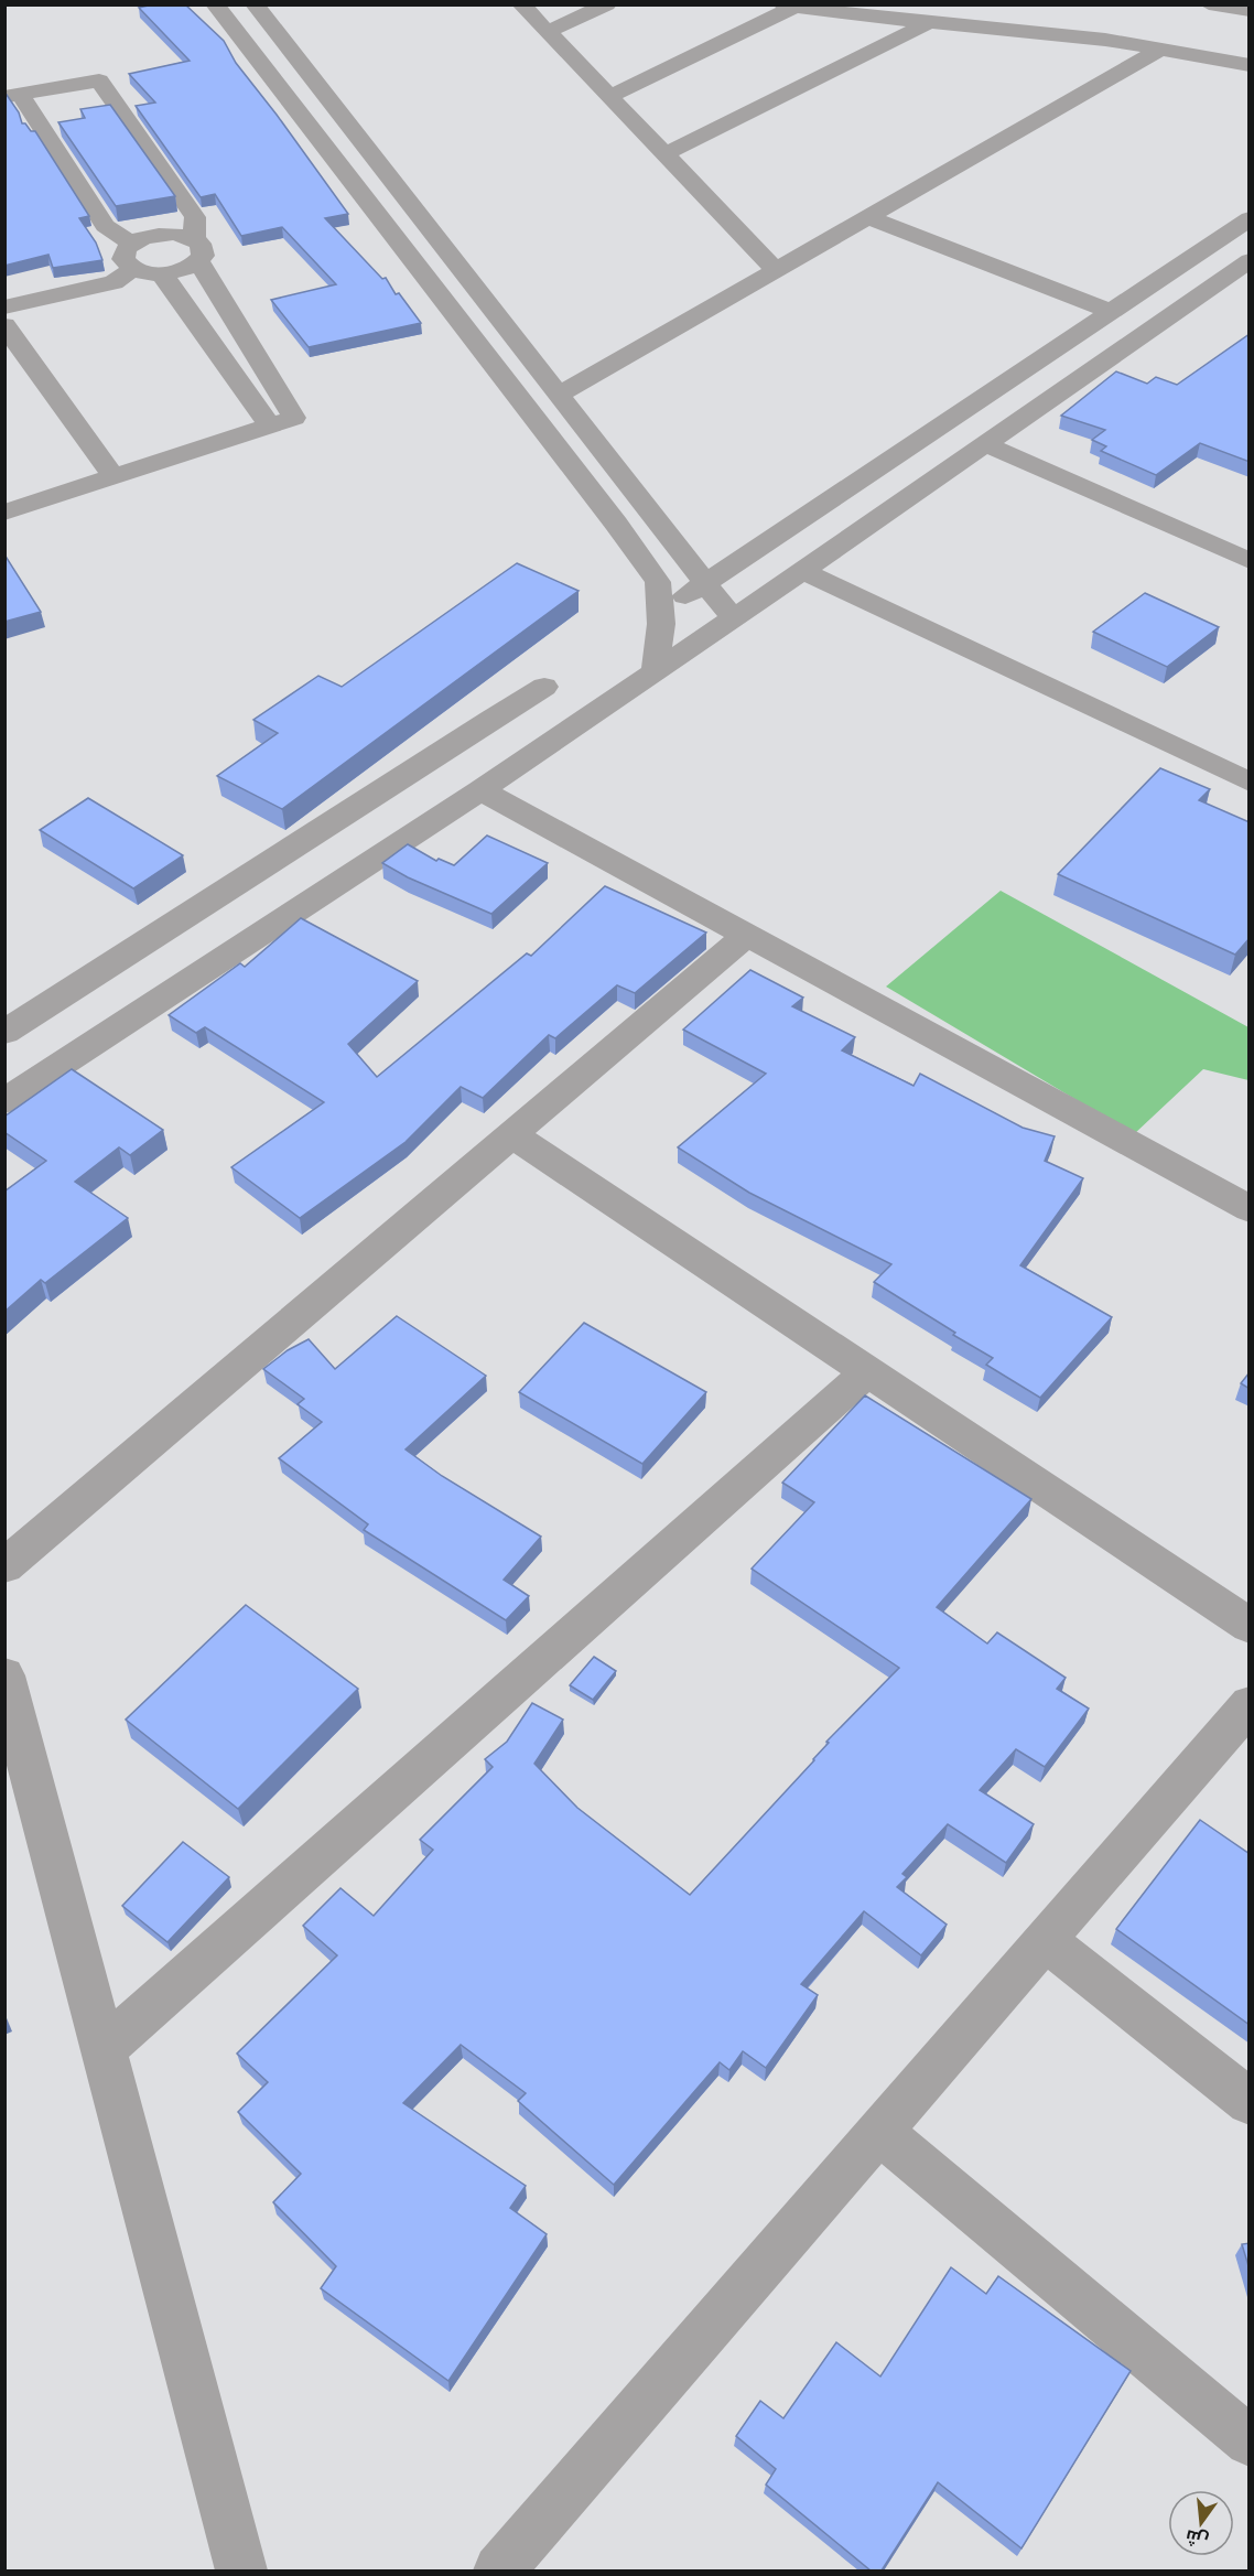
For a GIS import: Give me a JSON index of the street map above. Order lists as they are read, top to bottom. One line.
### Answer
{"north":"bottom"}
